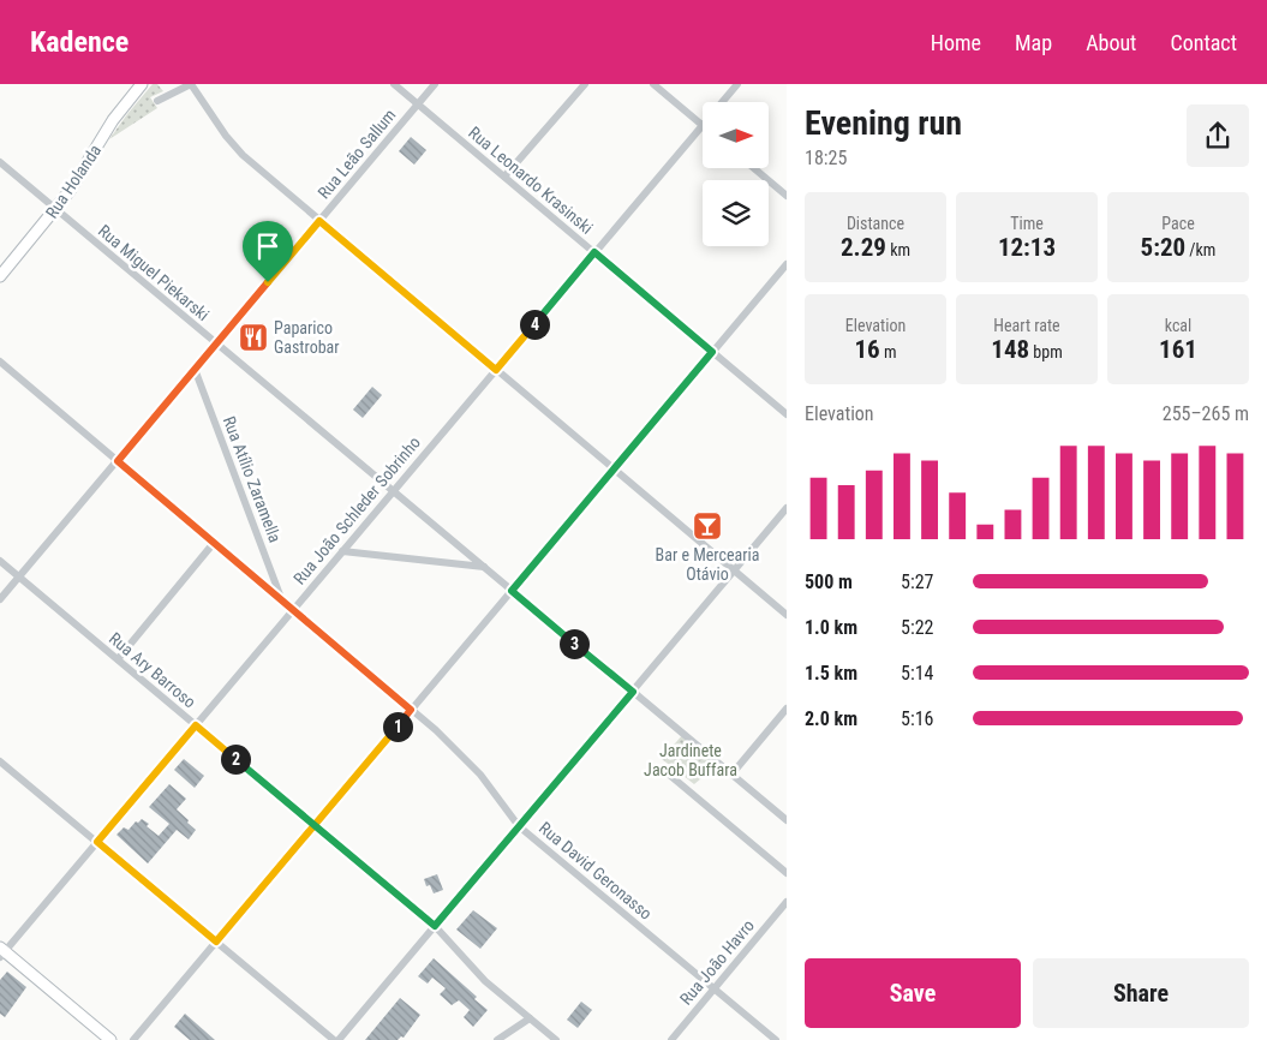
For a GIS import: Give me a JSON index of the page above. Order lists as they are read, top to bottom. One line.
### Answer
{"streets":{"main road":["Rua Holanda"],"street":["Rua Leão Sallum","Rua Leonardo Krasinski","Rua Miguel Piekarski","Rua Atílio Zaramella","Rua João Schleder Sobrinho","Rua Ary Barroso","Rua David Geronasso","Rua João Havro"]},"crossings":[["Rua Leão Sallum","Rua Leonardo Krasinski"],["Rua Leão Sallum","Rua Miguel Piekarski"],["Rua Leão Sallum","Rua Atílio Zaramella"],["Rua Leão Sallum","Rua Ary Barroso"],["Rua Leão Sallum","Rua David Geronasso"],["Rua Leonardo Krasinski","Rua João Schleder Sobrinho"],["Rua Holanda","Rua Miguel Piekarski"],["Rua Miguel Piekarski","Rua João Schleder Sobrinho"],["Rua Atílio Zaramella","Rua David Geronasso"],["Rua João Schleder Sobrinho","Rua Ary Barroso"],["Rua João Schleder Sobrinho","Rua David Geronasso"],["Rua David Geronasso","Rua João Havro"]],"parks":["Jardinete Jacob Buffara"],"places":{"restaurant":["Paparico Gastrobar"],"bar":["Bar e Mercearia Otávio"]},"north":"right","page":{"header":"Kadence","nav":["Home","Map","About","Contact"],"heading":["Evening run","18:25"],"stats":[["Distance","2.29 km"],["Time","12:13"],["Pace","5:20 /km"],["Elevation","16 m"],["Heart rate","148 bpm"],["kcal","161"]],"pins":["4","3","1","2"],"chart":["Elevation","255–265 m"],"list":[{"name":"500 m","note":"5:27"},{"name":"1.0 km","note":"5:22"},{"name":"1.5 km","note":"5:14"},{"name":"2.0 km","note":"5:16"}],"buttons":["Save","Share"]}}
